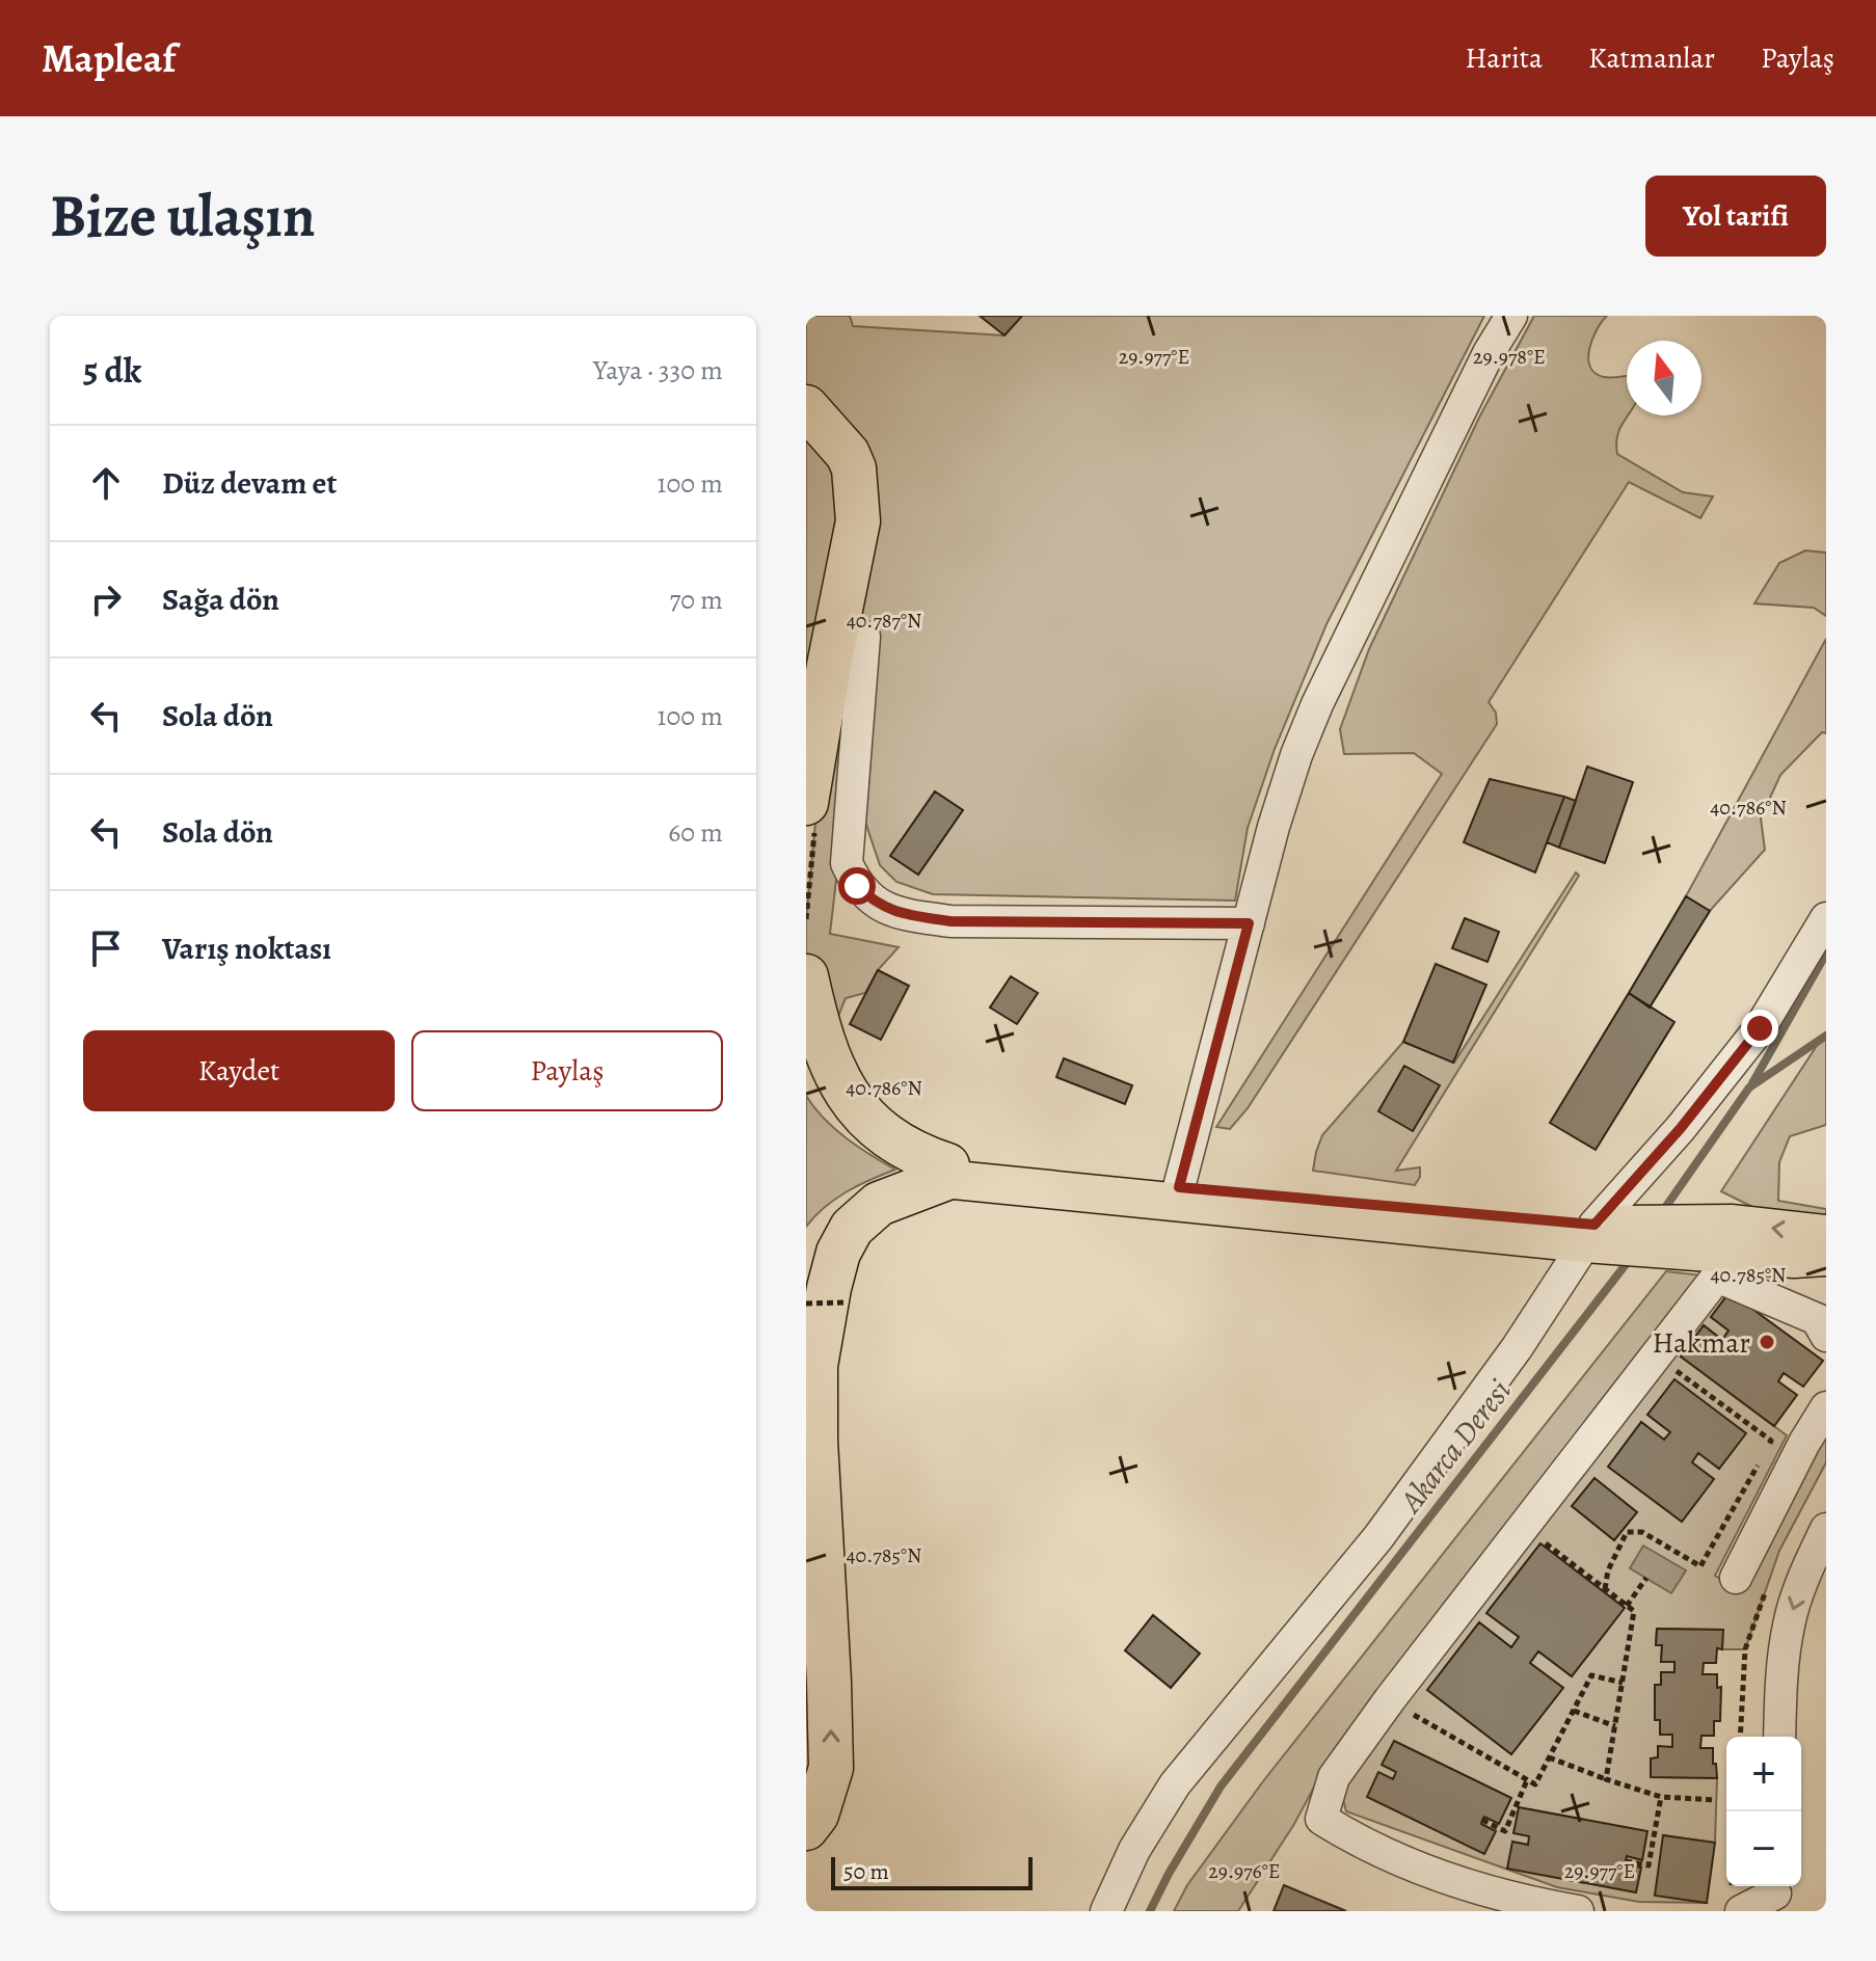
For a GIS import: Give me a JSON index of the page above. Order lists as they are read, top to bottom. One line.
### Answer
{"water":["Akarca Deresi"],"places":["Hakmar"],"scale_bar":"50 m","north":"top","page":{"header":"Mapleaf","nav":["Harita","Katmanlar","Paylaş"],"buttons":["Yol tarifi",["Kaydet","Paylaş"]],"title":"Bize ulaşın","heading":["5 dk","Yaya · 330 m"],"list":[["Düz devam et","100 m"],["Sağa dön","70 m"],["Sola dön","100 m"],["Sola dön","60 m"],"Varış noktası"],"map_buttons":["+","−"],"scale":"50 m"},"coordinates":["29.977°E","29.978°E","40.787°N","40.786°N","40.785°N","29.976°E"]}
